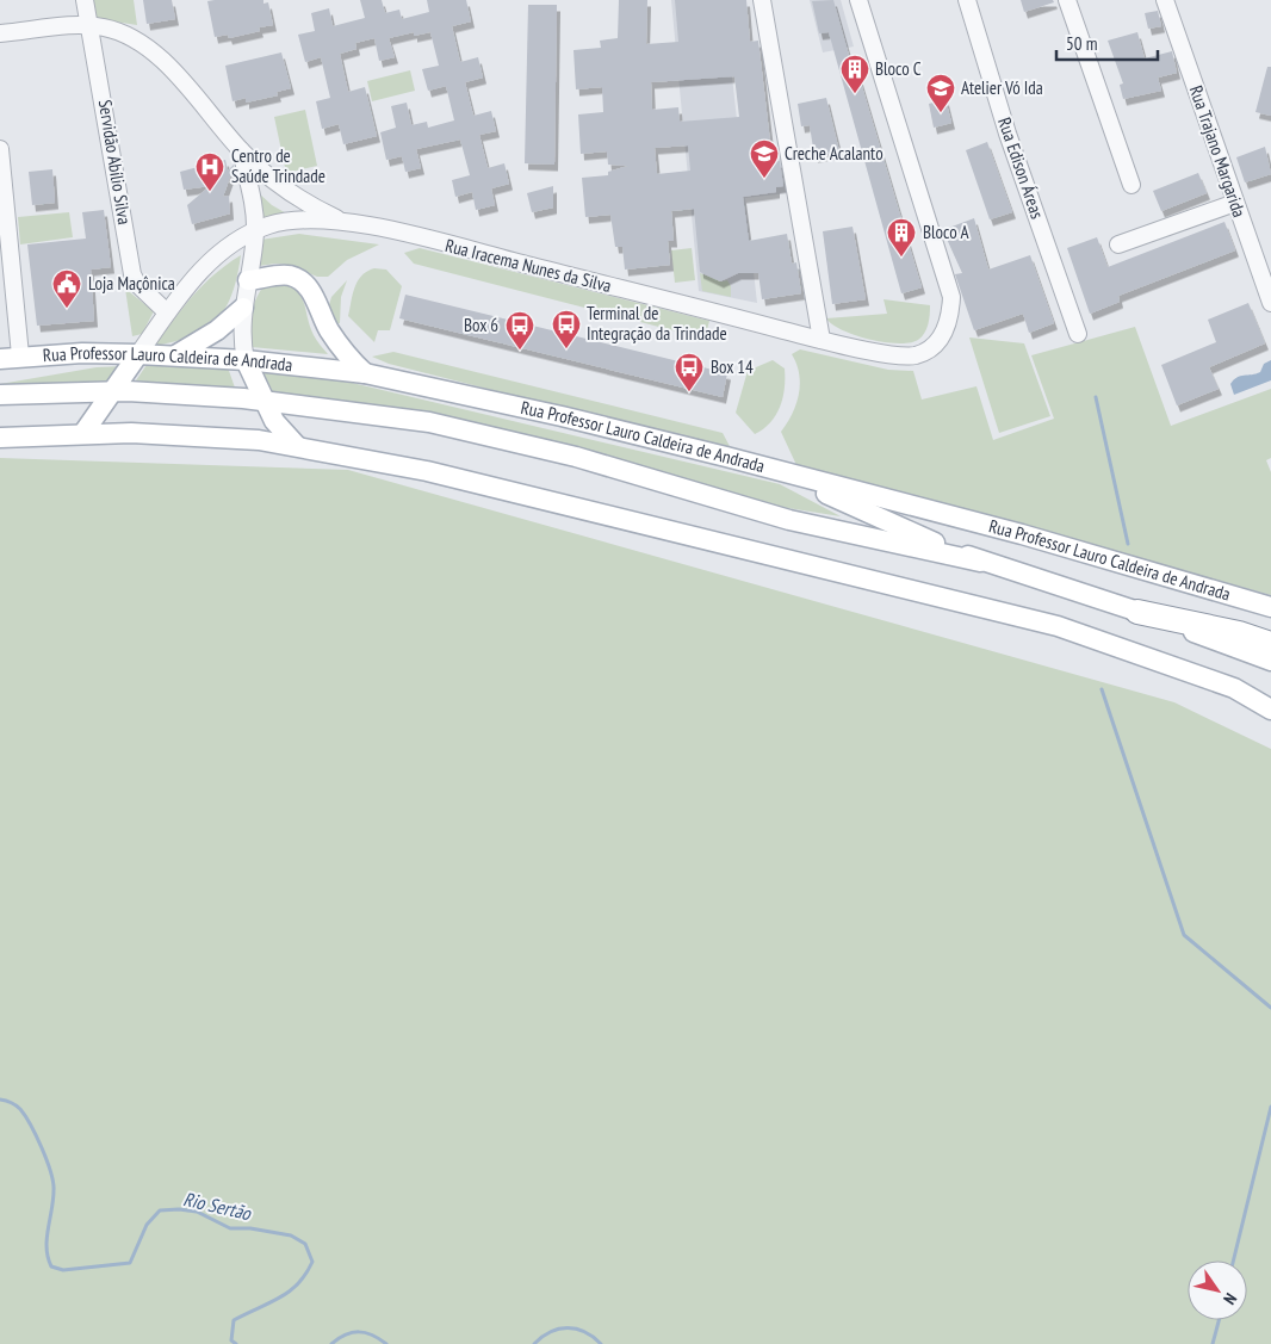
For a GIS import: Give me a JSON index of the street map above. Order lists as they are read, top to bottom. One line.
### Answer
{"streets":{"main road":["Rua Professor Lauro Caldeira de Andrada"],"street":["Rua Trajano Margarida","Servidão Abílio Silva","Rua Edison Áreas","Rua Iracema Nunes da Silva"]},"crossings":[["Servidão Abílio Silva","Rua Iracema Nunes da Silva"],["Rua Iracema Nunes da Silva","Rua Professor Lauro Caldeira de Andrada"]],"water":["Rio Sertão"],"places":{"building":["Bloco C","Bloco A"],"school or university":["Atelier Vó Ida","Creche Acalanto"],"hospital":["Centro de Saúde Trindade"],"public building":["Loja Maçônica"],"bus stop":["Terminal de Integração da Trindade","Box 6","Box 14"]},"scale_bar":"50 m","north":"bottom right"}
